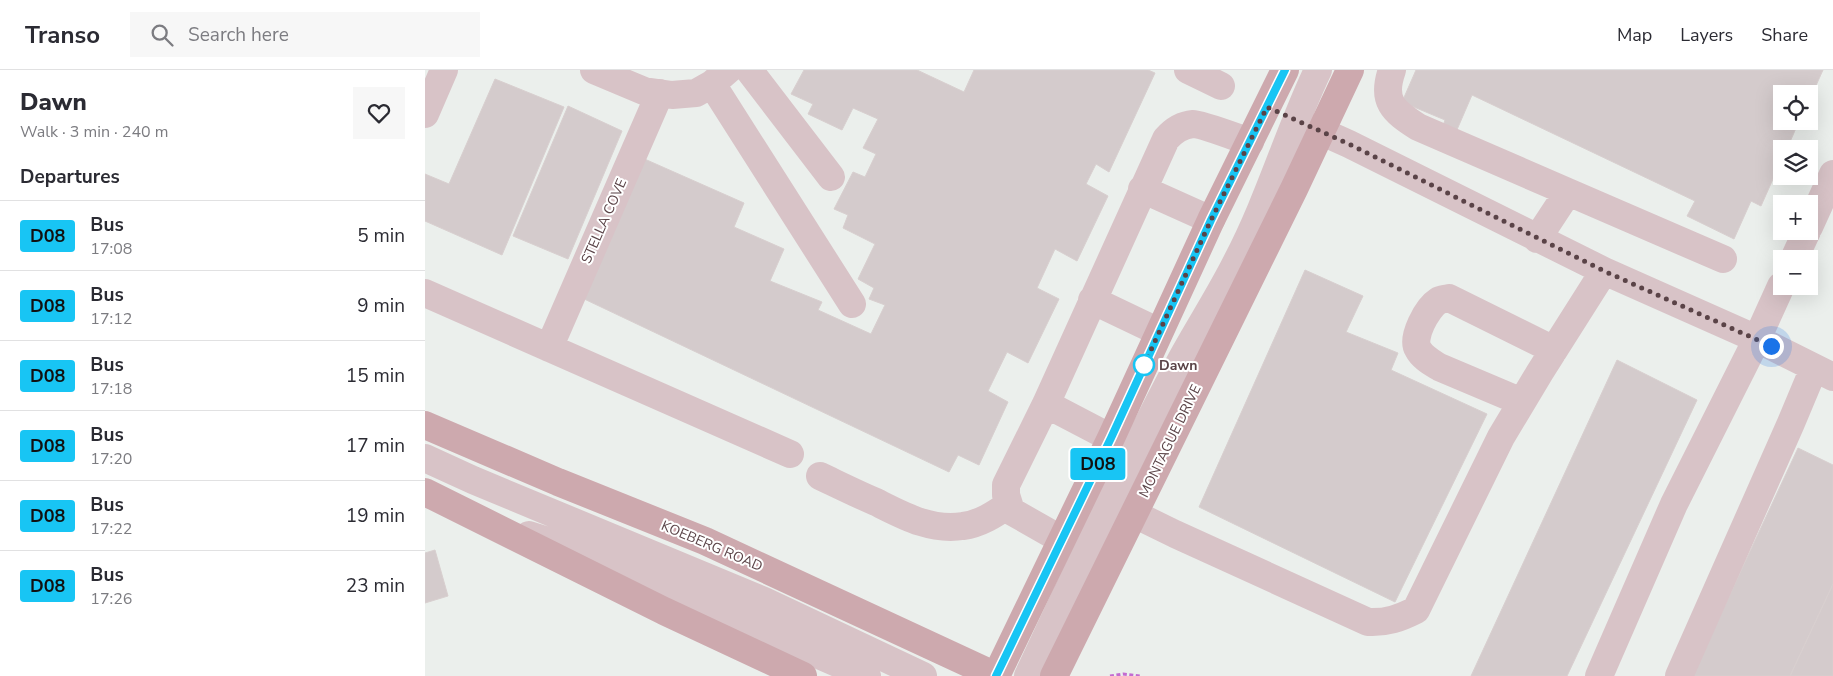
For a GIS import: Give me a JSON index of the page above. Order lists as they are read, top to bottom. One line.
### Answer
{"streets":{"main road":["MONTAGUE DRIVE","KOEBERG ROAD"],"street":["STELLA COVE"]},"places":["Dawn"],"lines":["bus line D08"],"page":{"header":"Transo","search":"Search here","nav":["Map","Layers","Share"],"heading":[["Dawn","Walk · 3 min · 240 m"],"Departures"],"on_map":"D08","map_buttons":["+","−"],"list":[{"mark":"D08","name":"Bus","note":"17:08","value":"5 min"},{"mark":"D08","name":"Bus","note":"17:12","value":"9 min"},{"mark":"D08","name":"Bus","note":"17:18","value":"15 min"},{"mark":"D08","name":"Bus","note":"17:20","value":"17 min"},{"mark":"D08","name":"Bus","note":"17:22","value":"19 min"},{"mark":"D08","name":"Bus","note":"17:26","value":"23 min"}]}}
